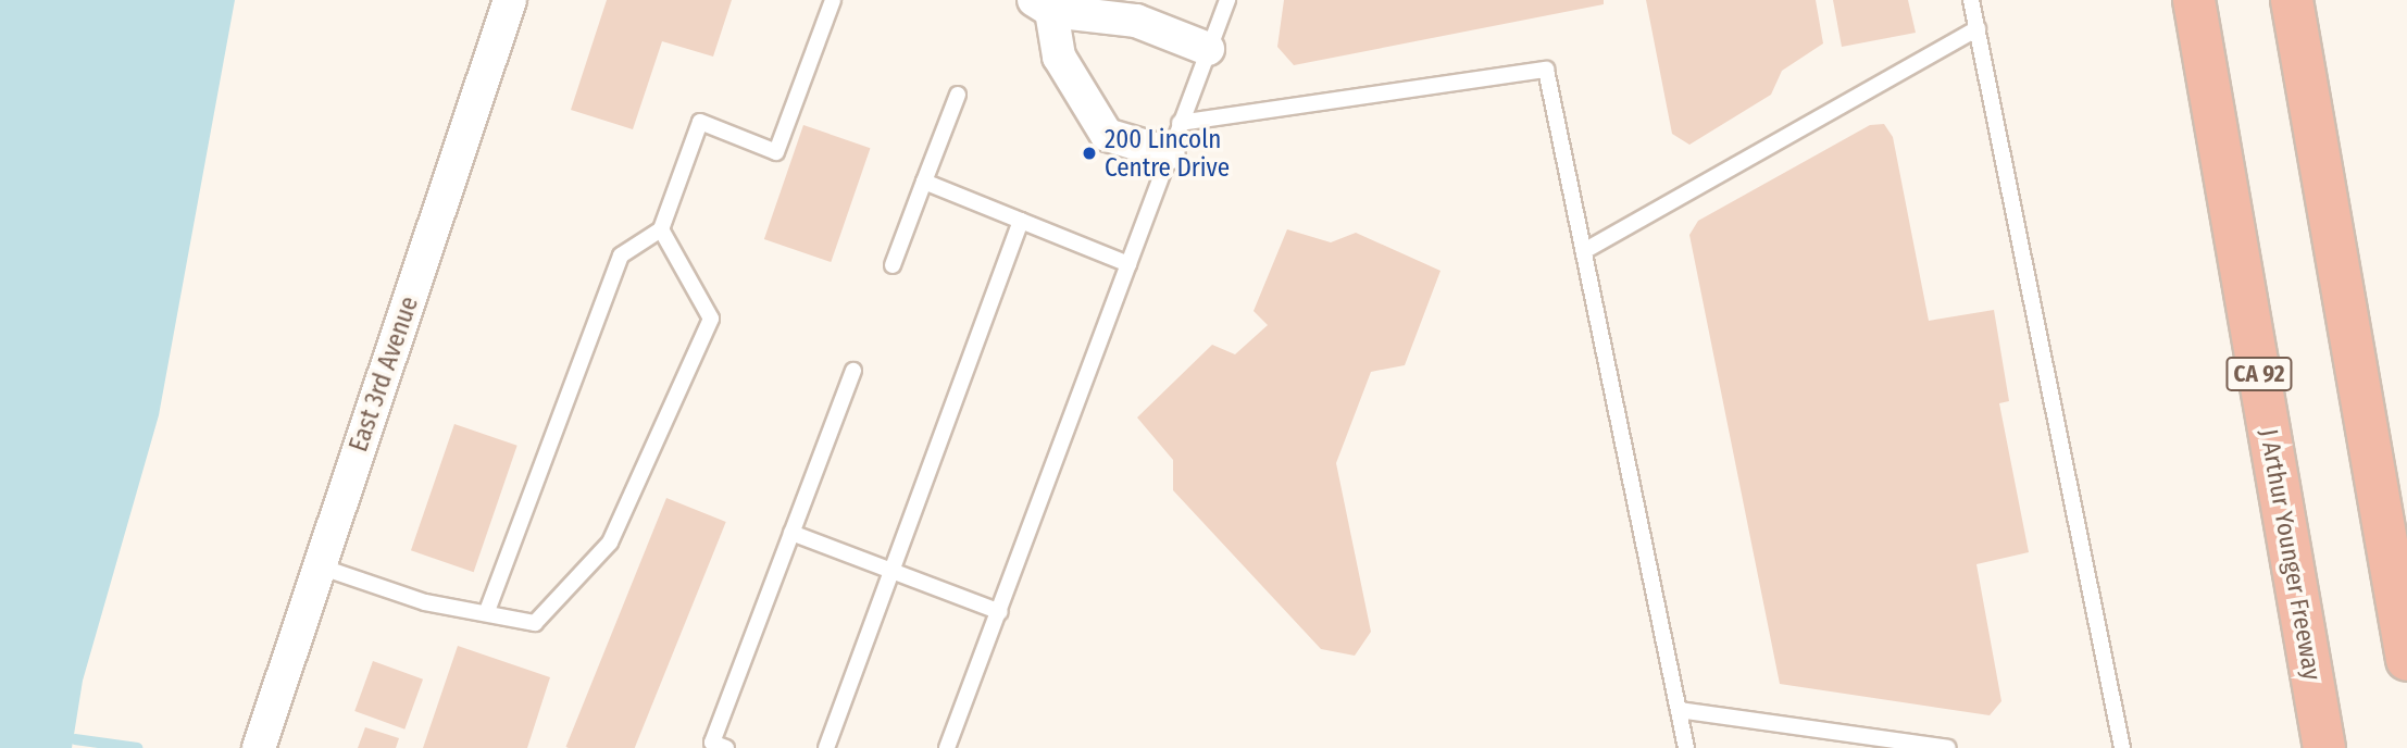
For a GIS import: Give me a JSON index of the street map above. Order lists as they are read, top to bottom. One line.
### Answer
{"streets":{"highway":["CA 92","J Arthur Younger Freeway"],"street":["East 3rd Avenue"]},"places":["200 Lincoln Centre Drive"]}
